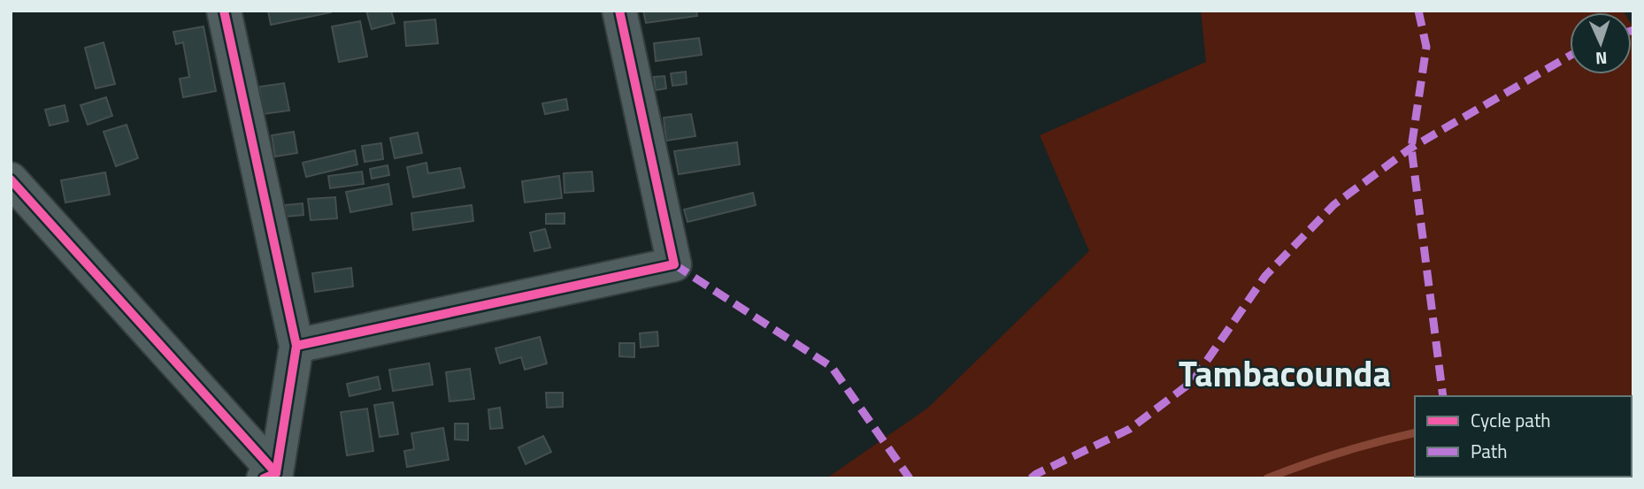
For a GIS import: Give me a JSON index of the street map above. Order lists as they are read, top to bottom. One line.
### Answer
{"districts":["Tambacounda"],"legend":["Cycle path","Path"],"north":"bottom"}
